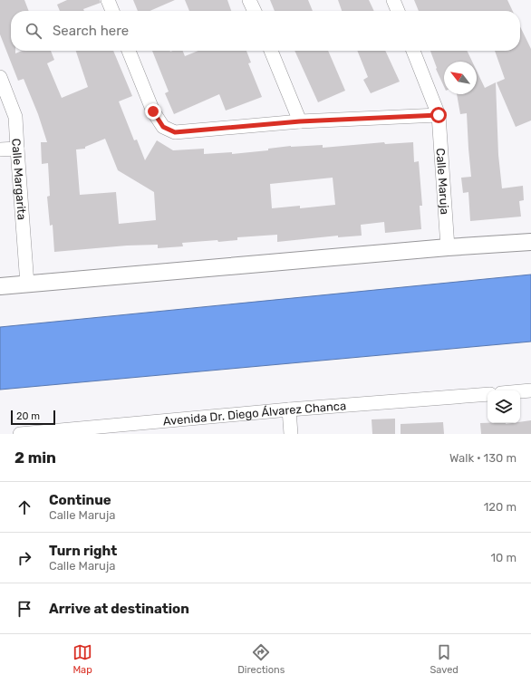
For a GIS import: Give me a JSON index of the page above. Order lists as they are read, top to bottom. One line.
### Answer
{"streets":{"street":["Calle Margarita","Calle Maruja","Avenida Dr. Diego Álvarez Chanca"]},"scale_bar":"20 m","north":"top left","page":{"search":"Search here","scale":"20 m","heading":["2 min","Walk · 130 m"],"list":[["Continue","Calle Maruja","120 m"],["Turn right","Calle Maruja","10 m"],"Arrive at destination"],"nav":["Map","Directions","Saved"]}}
